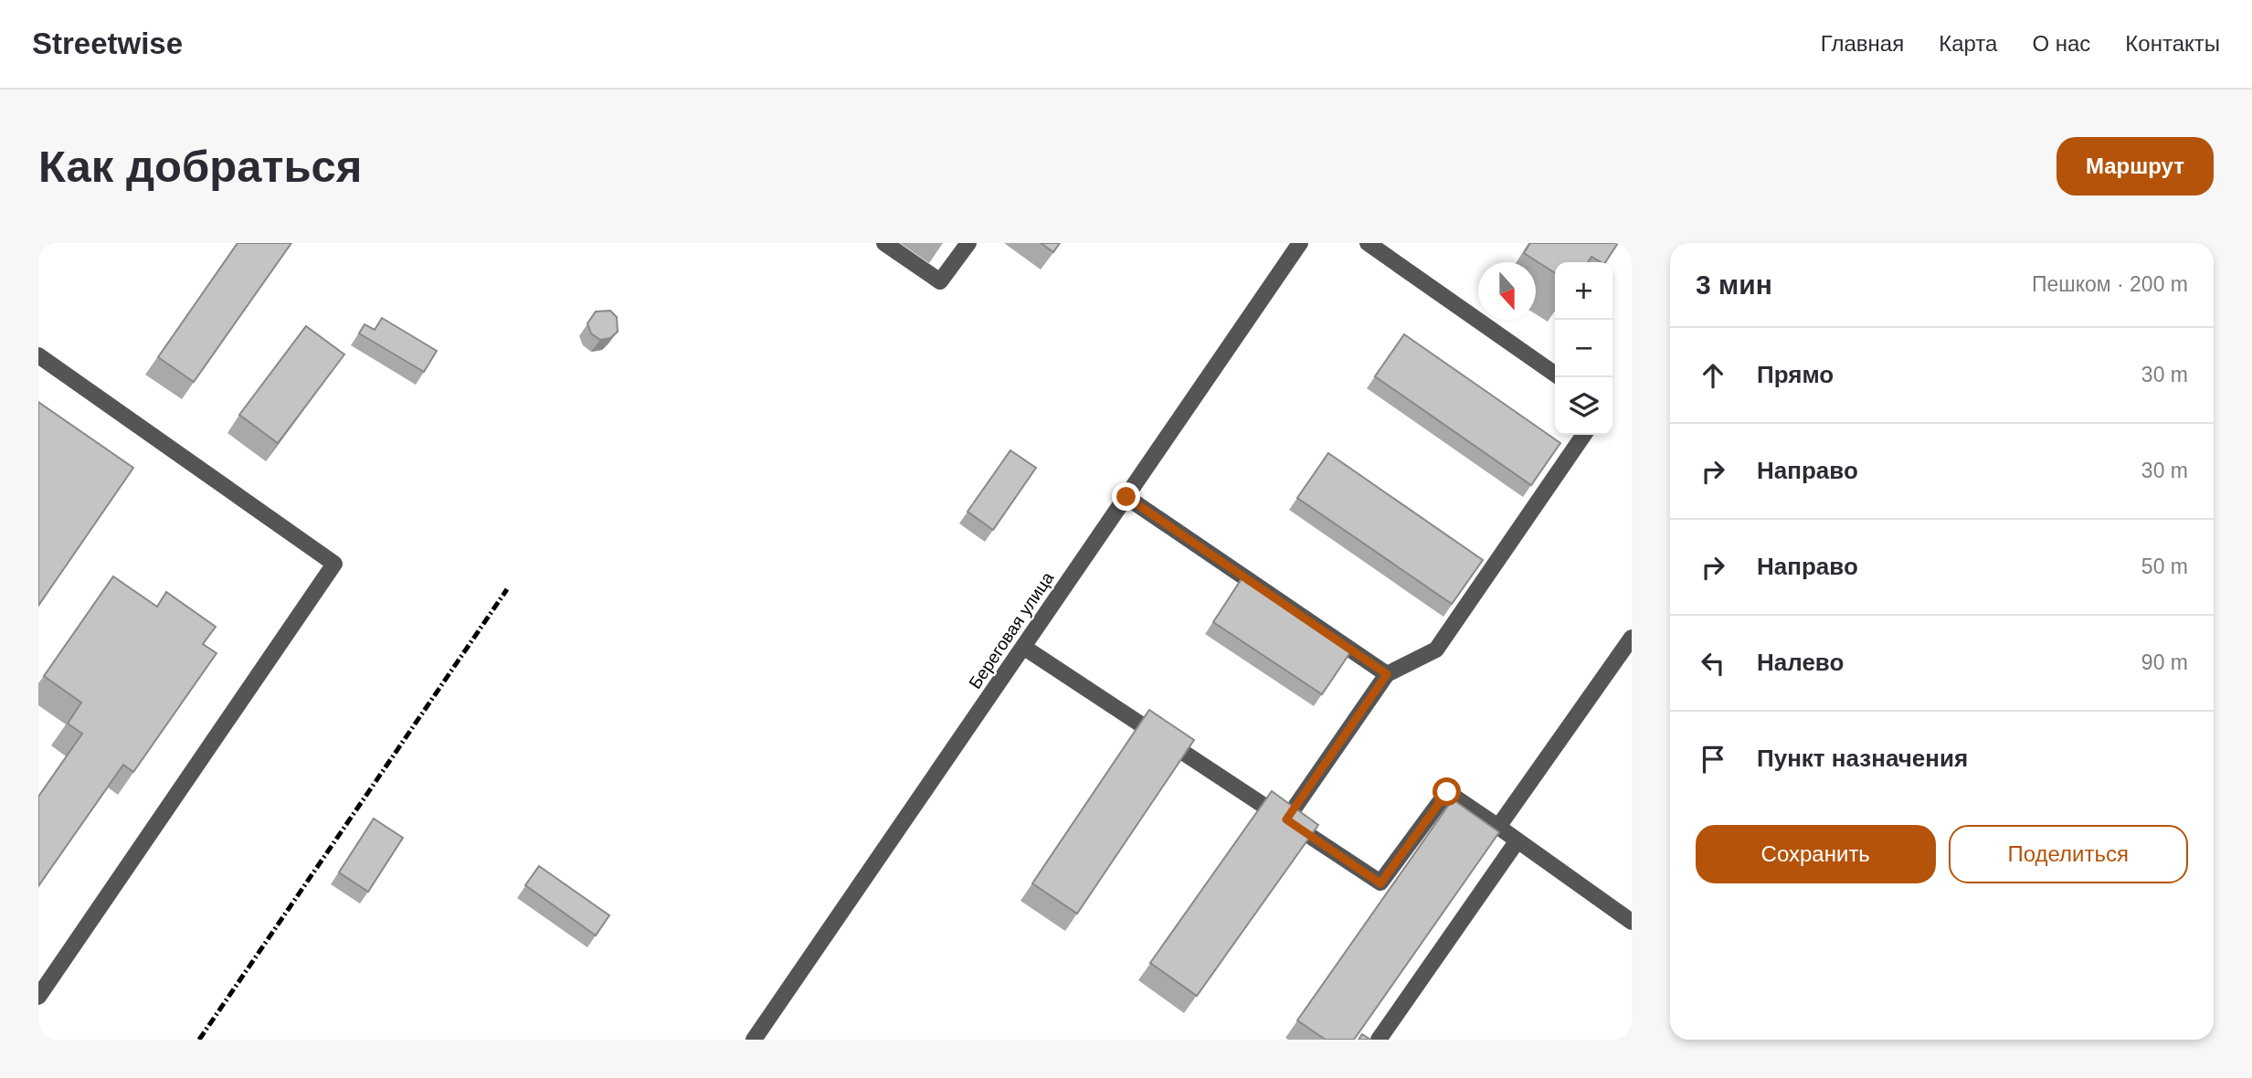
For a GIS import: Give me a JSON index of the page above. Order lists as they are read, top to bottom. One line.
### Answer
{"streets":{"street":["Береговая улица"]},"north":"bottom","page":{"header":"Streetwise","nav":["Главная","Карта","О нас","Контакты"],"buttons":["Маршрут",["Сохранить","Поделиться"]],"title":"Как добраться","heading":["3 мин","Пешком · 200 m"],"map_buttons":["+","−"],"list":[["Прямо","30 m"],["Направо","30 m"],["Направо","50 m"],["Налево","90 m"],"Пункт назначения"]}}
